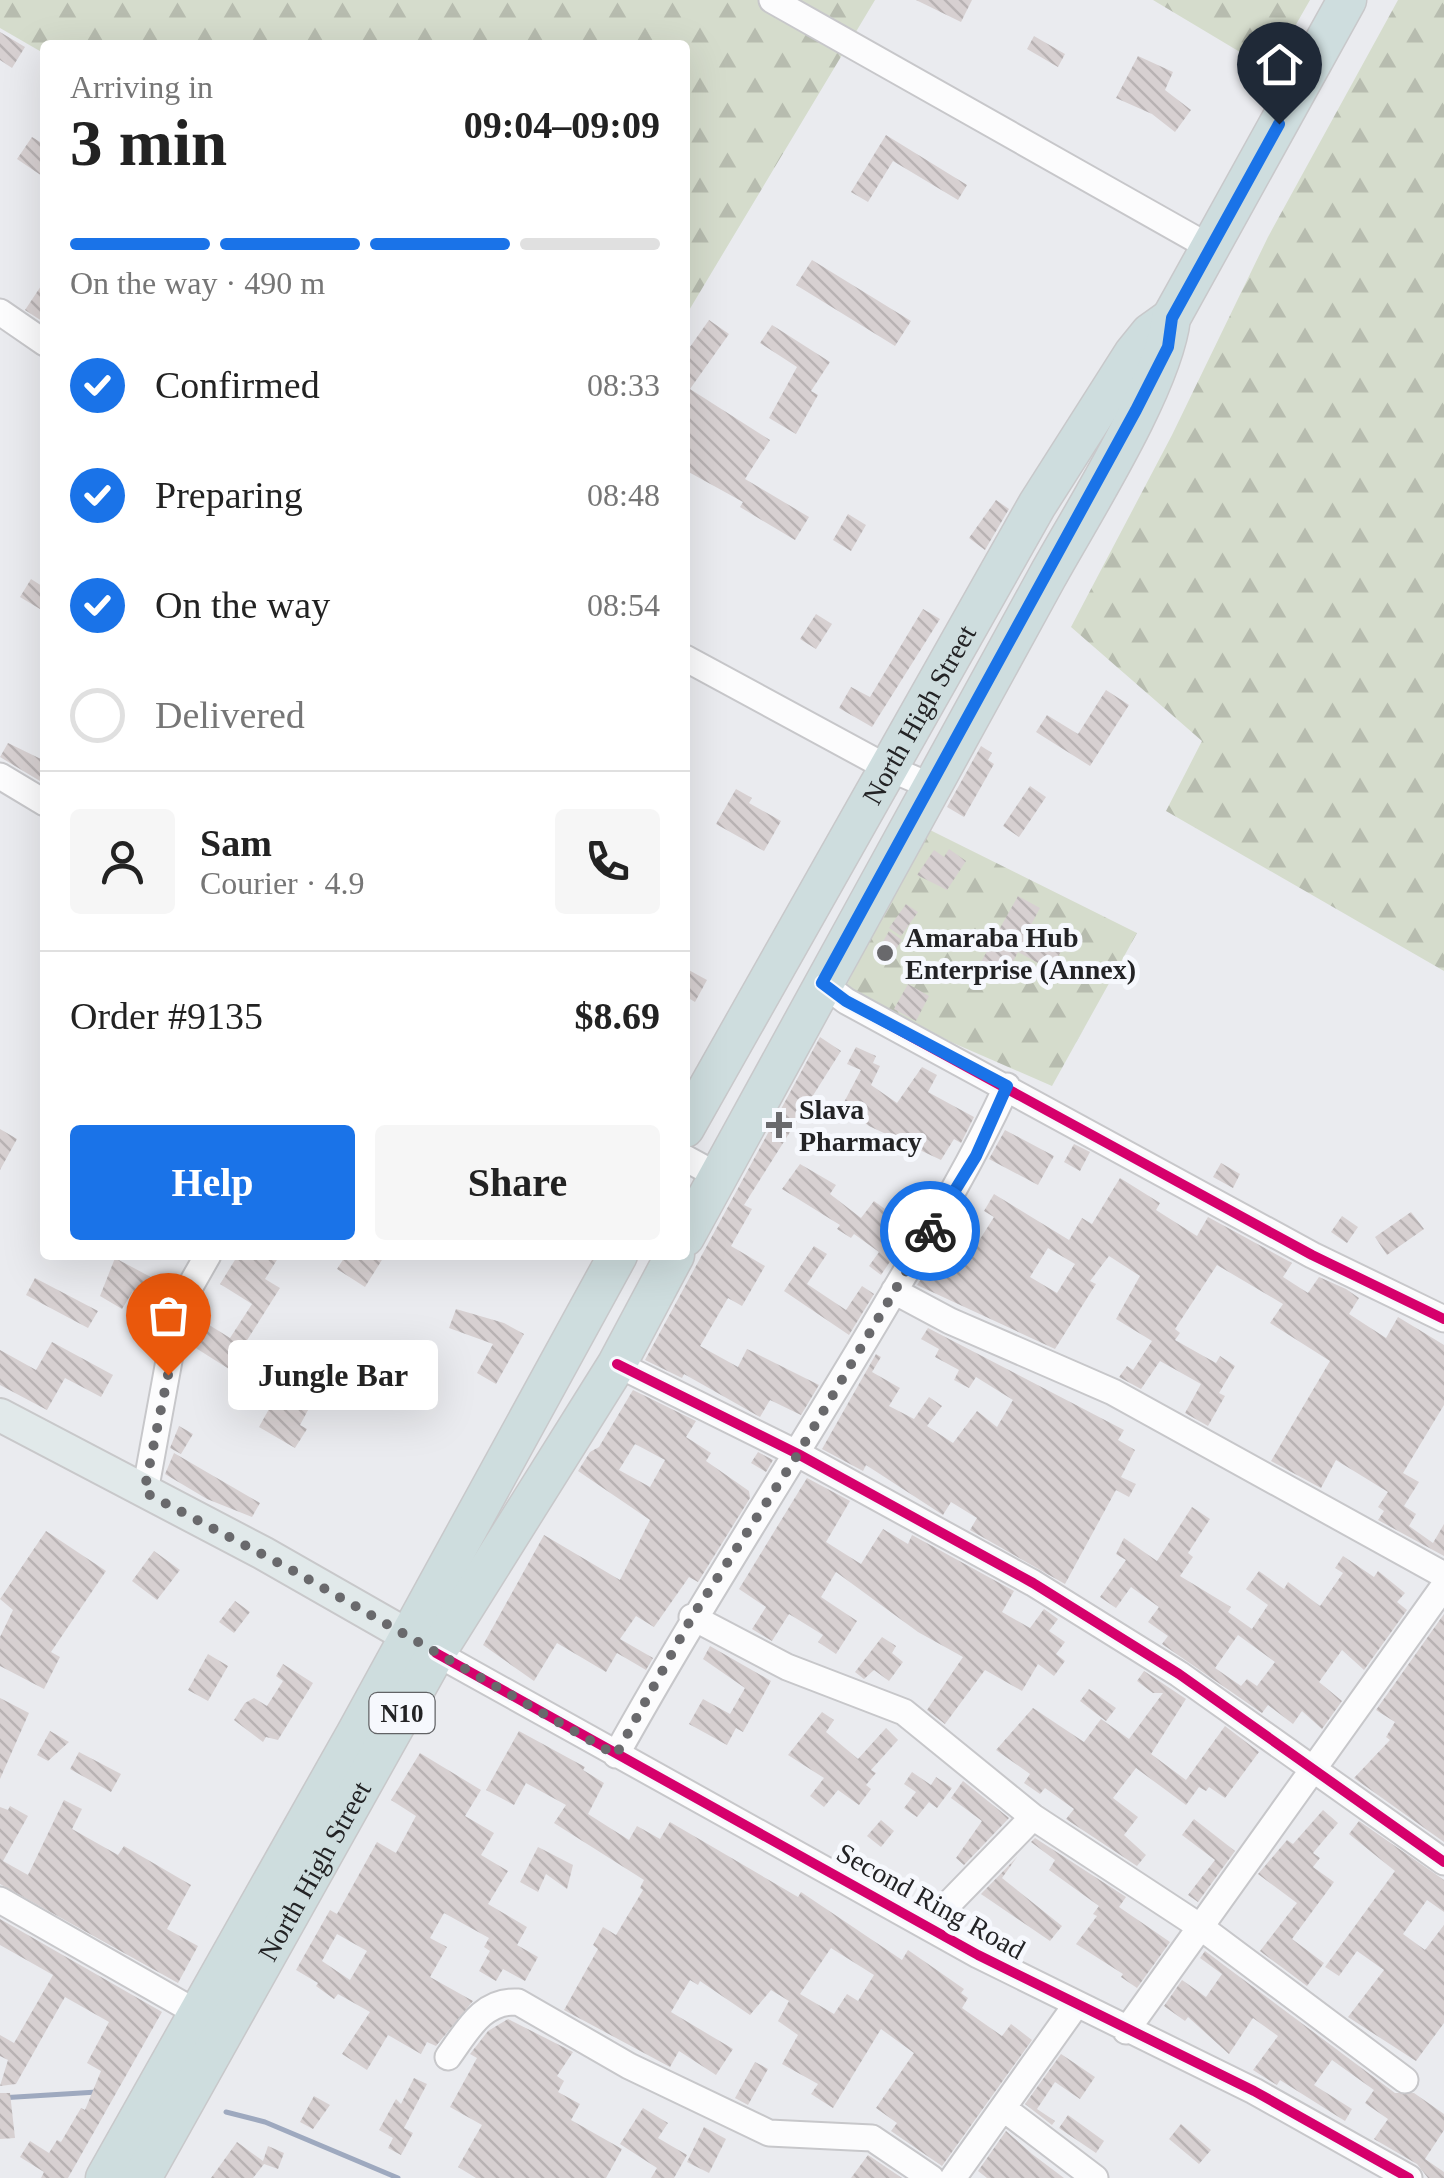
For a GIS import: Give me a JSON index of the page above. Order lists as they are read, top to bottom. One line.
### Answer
{"streets":{"highway":["North High Street","N10"],"street":["Second Ring Road"]},"crossings":[["North High Street","Second Ring Road"]],"places":{"other":["Amaraba Hub Enterprise (Annex)","Jungle Bar"],"health":["Slava Pharmacy"]},"page":{"heading":["3 min","Arriving in","09:04–09:09"],"panel":["Sam","Courier · 4.9","Order #9135","$8.69"],"bar":"On the way · 490 m","list":[["Confirmed","08:33"],["Preparing","08:48"],["On the way","08:54"],"Delivered"],"buttons":["Help","Share"],"bubble":"Jungle Bar"}}
